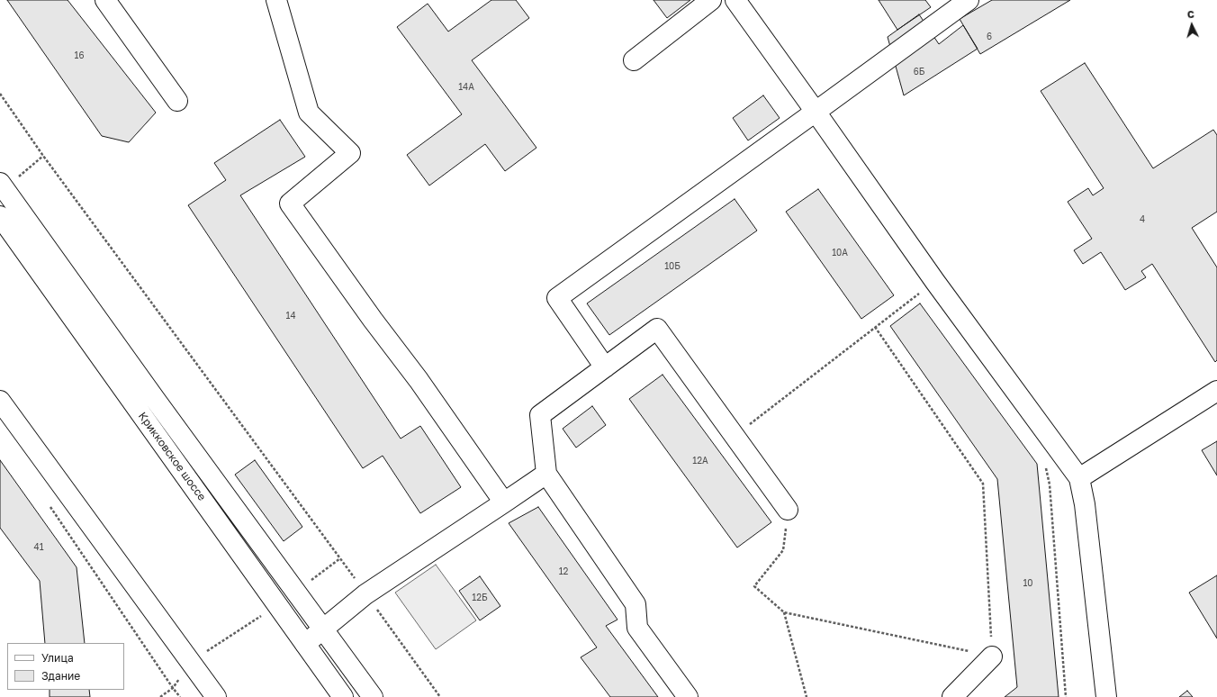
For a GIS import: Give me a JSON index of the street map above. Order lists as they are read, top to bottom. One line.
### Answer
{"streets":{"main road":["Крикковское шоссе"]},"house_numbers":["6","16","6Б","14А","4","10А","10Б","14","12А","41","12","10","12Б"],"legend":["Улица","Здание"],"north":"top"}
